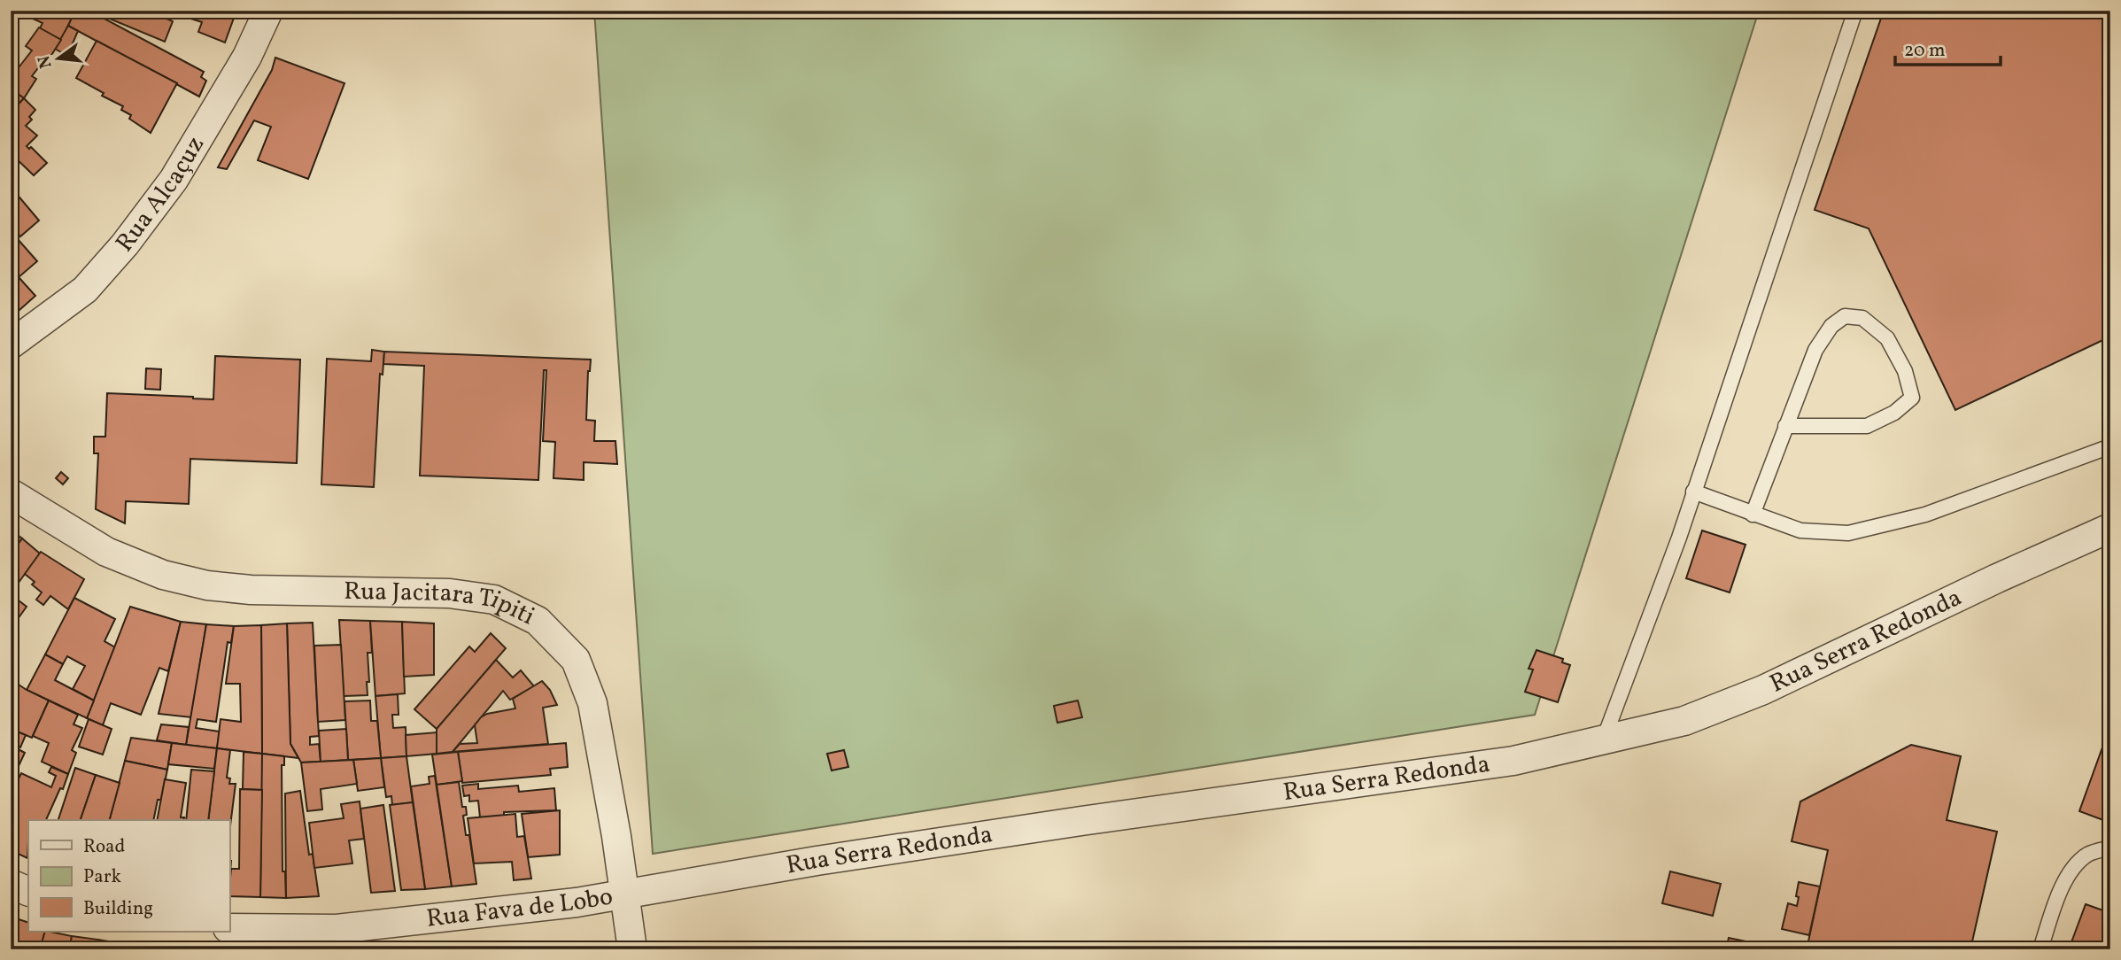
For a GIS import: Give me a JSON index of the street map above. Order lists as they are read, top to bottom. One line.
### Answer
{"streets":{"street":["Rua Alcaçuz","Rua Jacitara Tipiti","Rua Serra Redonda","Rua Fava de Lobo"]},"crossings":[["Rua Jacitara Tipiti","Rua Serra Redonda"],["Rua Jacitara Tipiti","Rua Fava de Lobo"],["Rua Serra Redonda","Rua Fava de Lobo"]],"legend":["Road","Park","Building"],"scale_bar":"20 m","north":"left"}
